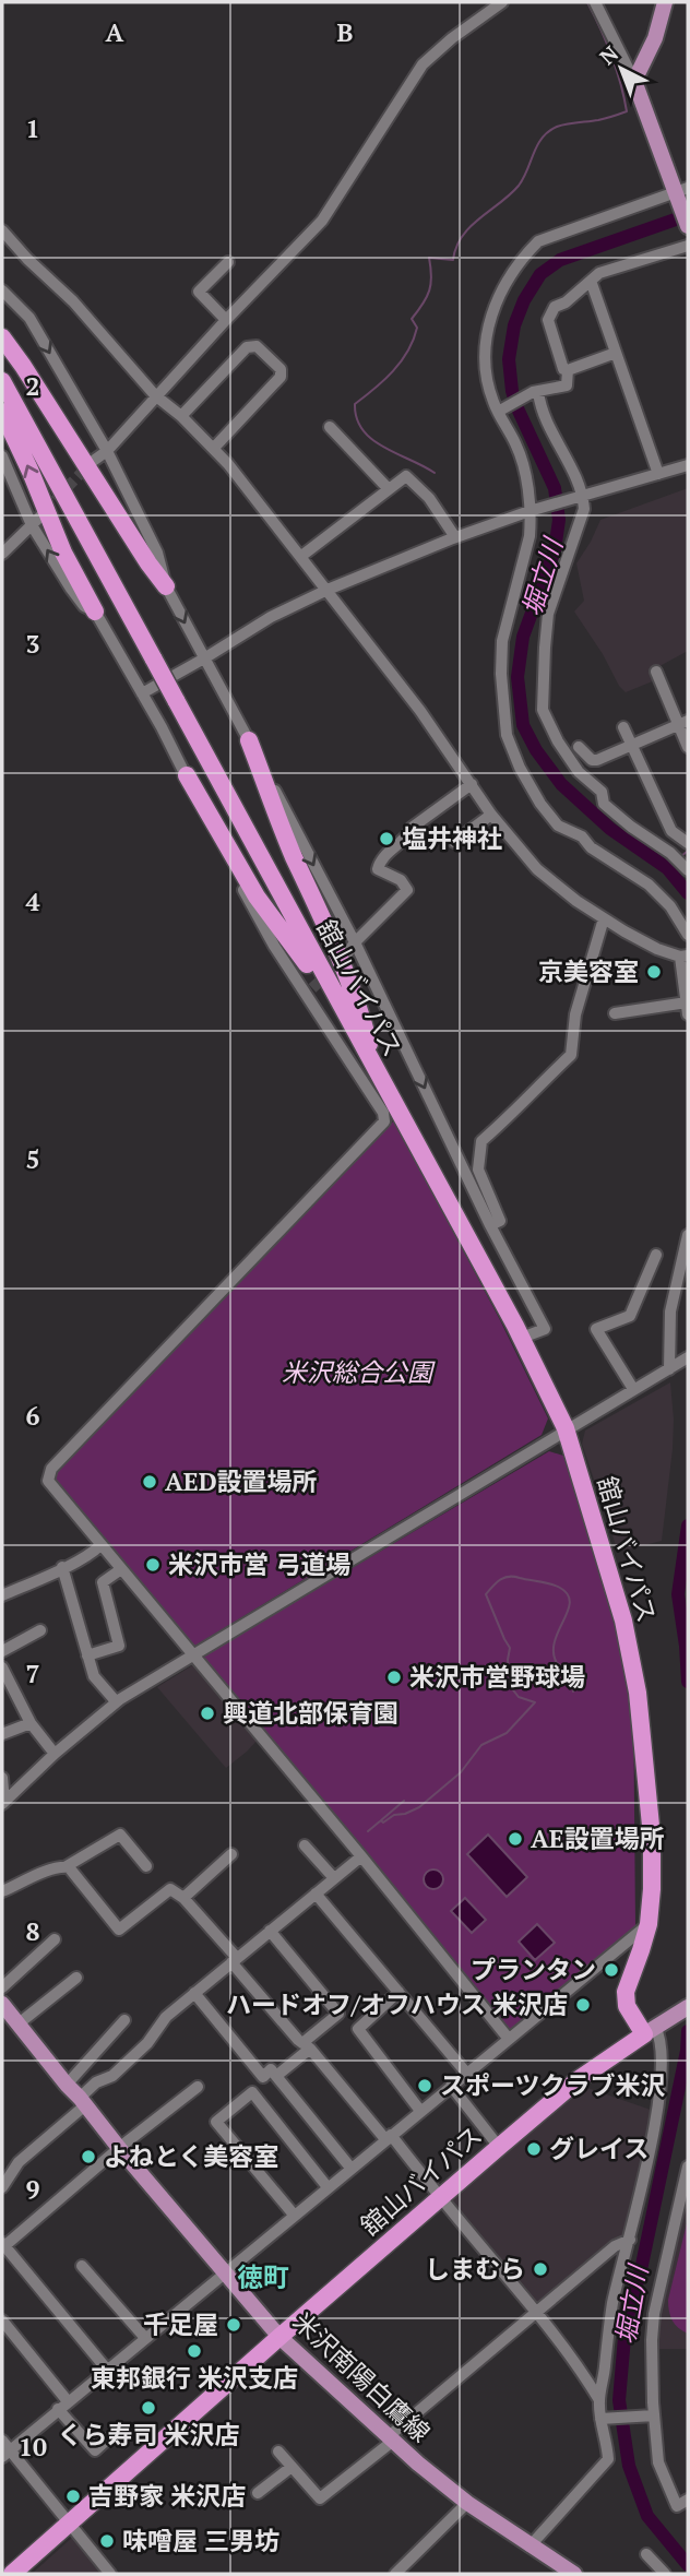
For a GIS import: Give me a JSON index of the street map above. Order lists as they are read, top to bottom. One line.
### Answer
{"streets":{"highway":["舘山バイパス"],"main road":["米沢南陽白鷹線"]},"crossings":[["舘山バイパス","米沢南陽白鷹線"]],"districts":["徳町"],"water":["堀立川"],"parks":["米沢総合公園"],"places":["塩井神社","京美容室","AED設置場所","米沢市営 弓道場","米沢市営野球場","興道北部保育園","AE設置場所","プランタン","ハードオフ/オフハウス 米沢店","スポーツクラブ米沢","グレイス","よねとく美容室","しまむら","千足屋","東邦銀行 米沢支店","くら寿司 米沢店","吉野家 米沢店","味噌屋 三男坊"],"north":"top left","grid":{"columns":["A","B"],"rows":["1","2","3","4","5","6","7","8","9","10"]}}
